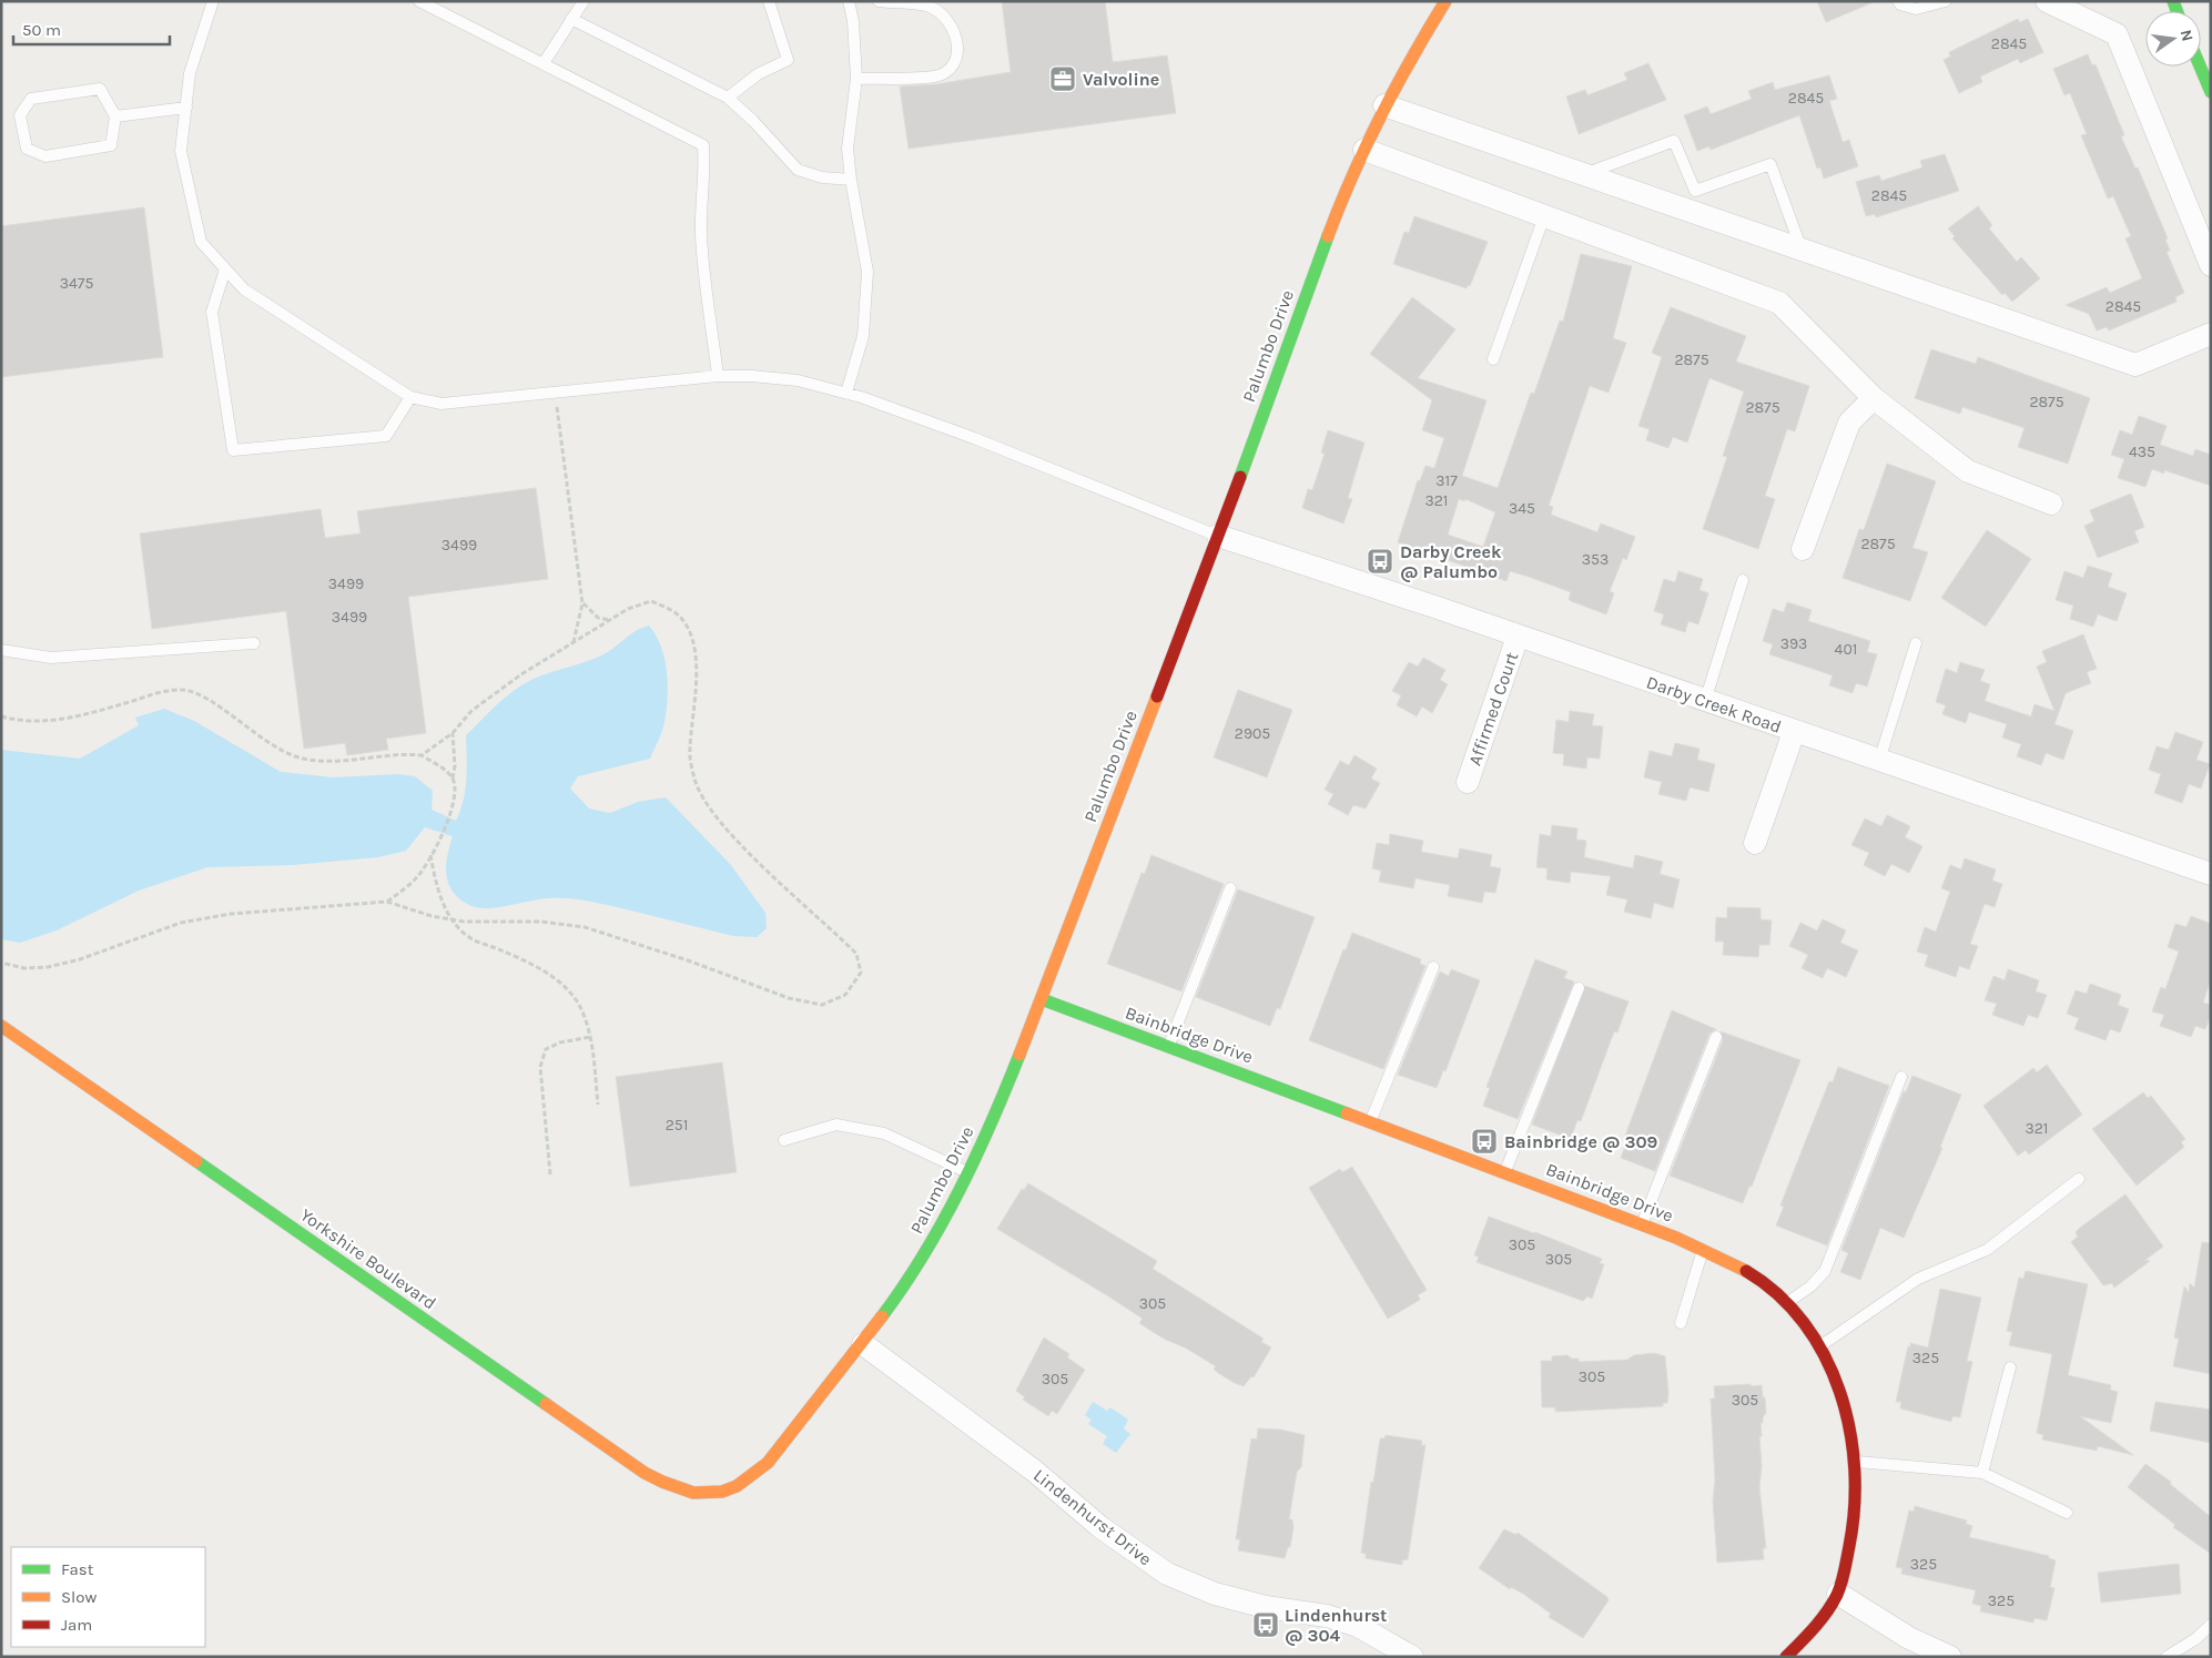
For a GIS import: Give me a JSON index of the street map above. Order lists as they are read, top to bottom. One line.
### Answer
{"streets":{"street":["Palumbo Drive","Darby Creek Road","Affirmed Court","Bainbridge Drive","Yorkshire Boulevard","Lindenhurst Drive"]},"crossings":[["Palumbo Drive","Darby Creek Road"],["Palumbo Drive","Bainbridge Drive"],["Palumbo Drive","Yorkshire Boulevard"],["Palumbo Drive","Lindenhurst Drive"],["Darby Creek Road","Affirmed Court"]],"places":{"office":["Valvoline"],"bus stop":["Darby Creek @ Palumbo","Bainbridge @ 309","Lindenhurst @ 304"]},"house_numbers":["2845","2845","2845","3475","2845","2875","2875","2875","435","317","321","345","2875","3499","353","3499","3499","393","401","2905","251","321","305","305","305","325","305","305","305","325","325"],"legend":["Fast","Slow","Jam"],"scale_bar":"50 m","north":"right"}
